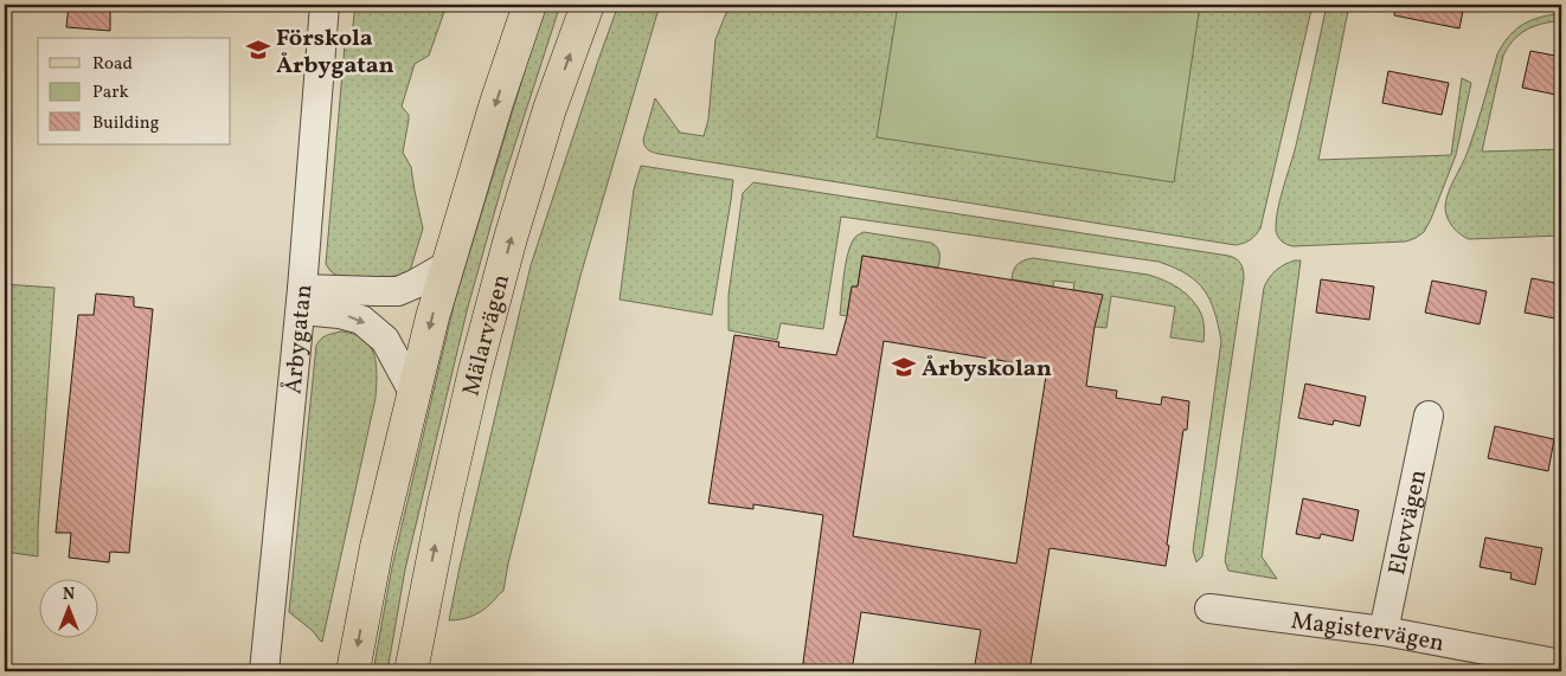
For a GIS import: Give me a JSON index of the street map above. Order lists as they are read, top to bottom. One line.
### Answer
{"streets":{"main road":["Mälarvägen"],"street":["Årbygatan","Elevvägen","Magistervägen"]},"crossings":[["Elevvägen","Magistervägen"]],"places":{"school or university":["Förskola Årbygatan","Årbyskolan"]},"legend":["Road","Park","Building"],"north":"top"}
